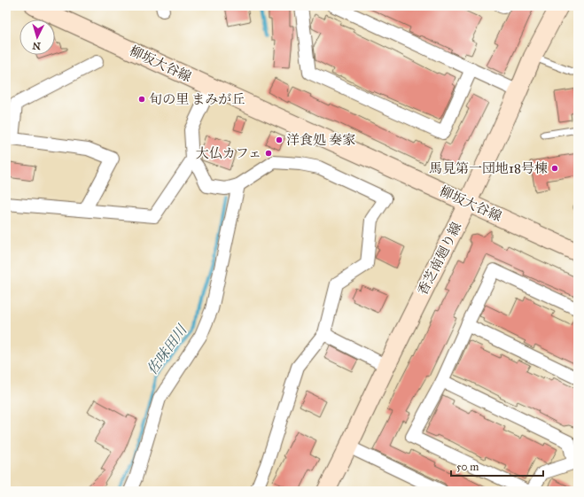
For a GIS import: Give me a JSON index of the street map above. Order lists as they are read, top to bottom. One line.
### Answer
{"streets":{"street":["柳坂大谷線","香芝南廻り線"]},"crossings":[["柳坂大谷線","香芝南廻り線"]],"water":["佐味田川"],"places":["旬の里 まみが丘","洋食処 奏家","大仏カフェ","馬見第一団地18号棟"],"scale_bar":"50 m","north":"bottom"}
